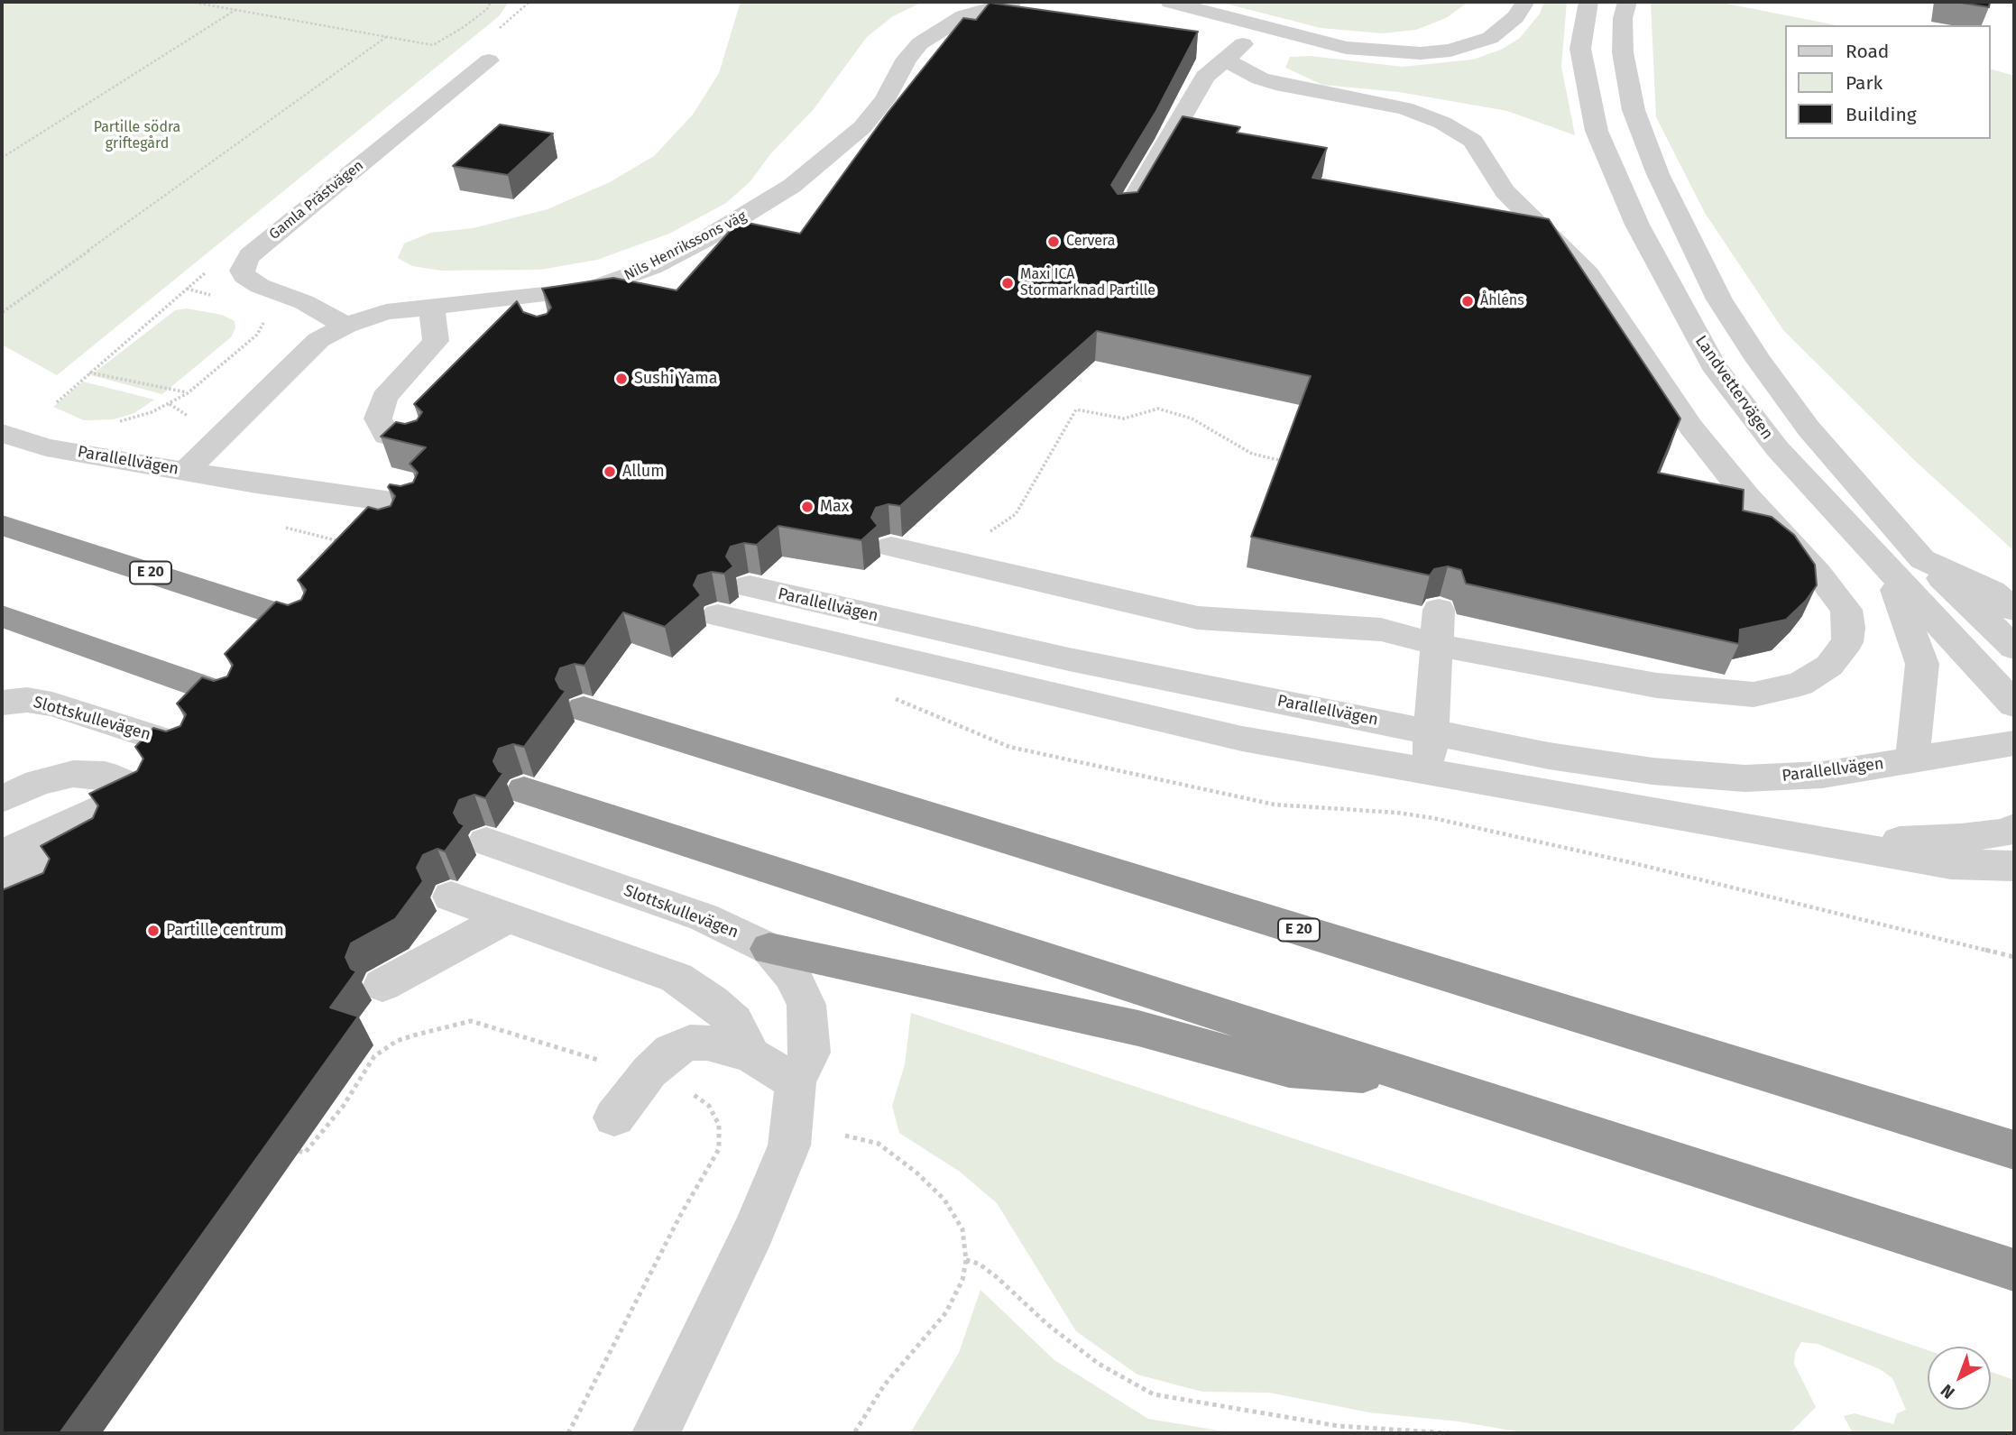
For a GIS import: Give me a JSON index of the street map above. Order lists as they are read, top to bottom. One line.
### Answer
{"streets":{"highway":["E 20"],"street":["Gamla Prästvägen","Nils Henrikssons väg","Landvettervägen","Parallellvägen","Slottskullevägen"]},"crossings":[["Gamla Prästvägen","Nils Henrikssons väg"],["Nils Henrikssons väg","Parallellvägen"]],"parks":["Partille södra griftegård"],"places":["Cervera","Maxi ICA Stormarknad Partille","Åhléns","Sushi Yama","Allum","Max","Partille centrum"],"legend":["Road","Park","Building"],"north":"bottom left"}
